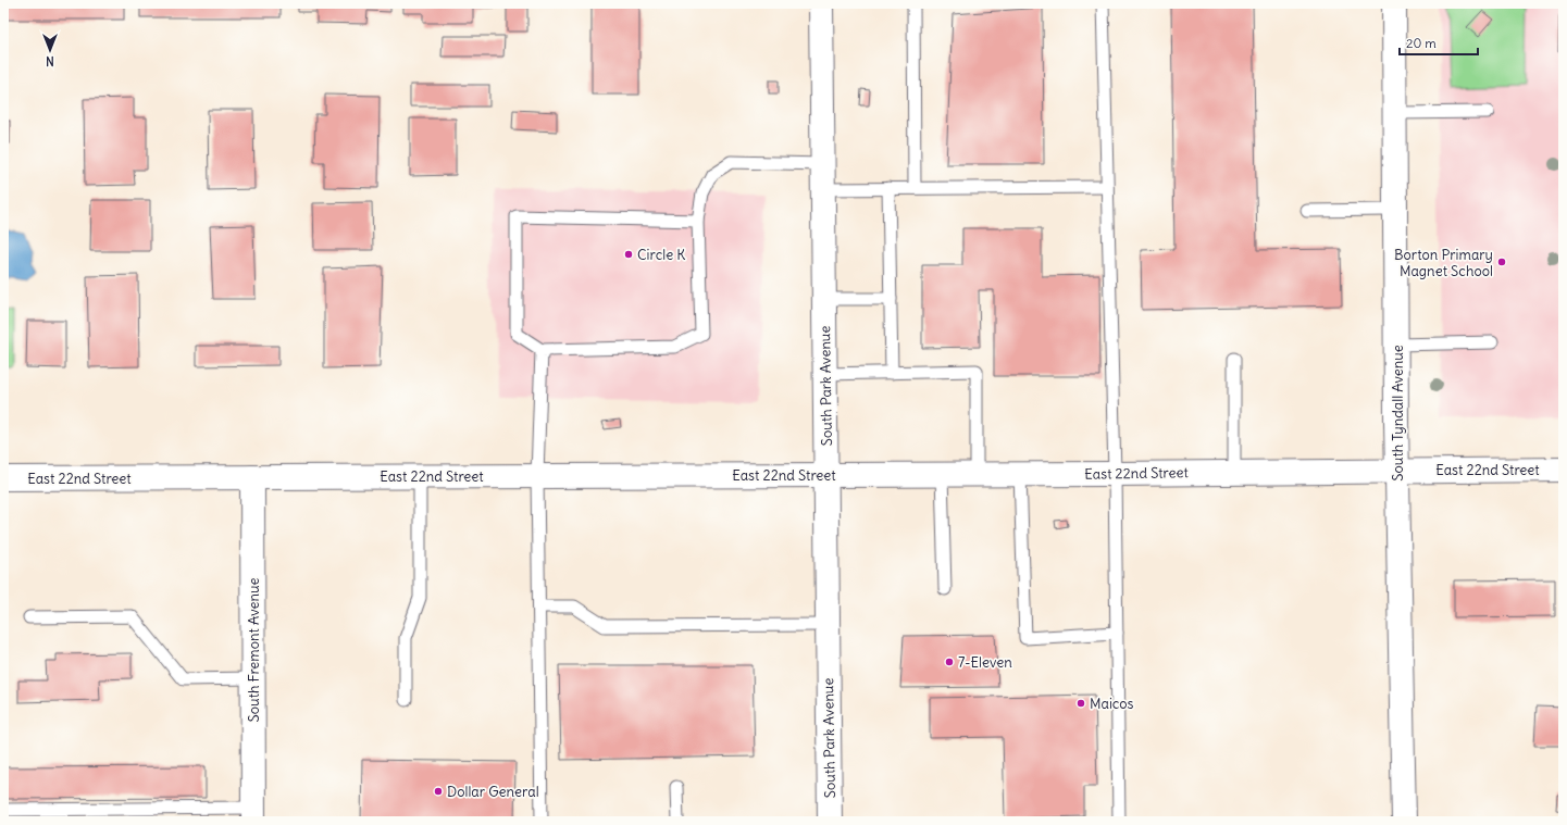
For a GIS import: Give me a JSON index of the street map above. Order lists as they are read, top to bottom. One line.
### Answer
{"streets":{"main road":["South Park Avenue","South Tyndall Avenue","East 22nd Street","South Fremont Avenue"]},"crossings":[["South Park Avenue","East 22nd Street"],["South Tyndall Avenue","East 22nd Street"],["East 22nd Street","South Fremont Avenue"]],"places":["Circle K","Borton Primary Magnet School","7-Eleven","Maicos","Dollar General"],"scale_bar":"20 m","north":"bottom"}
